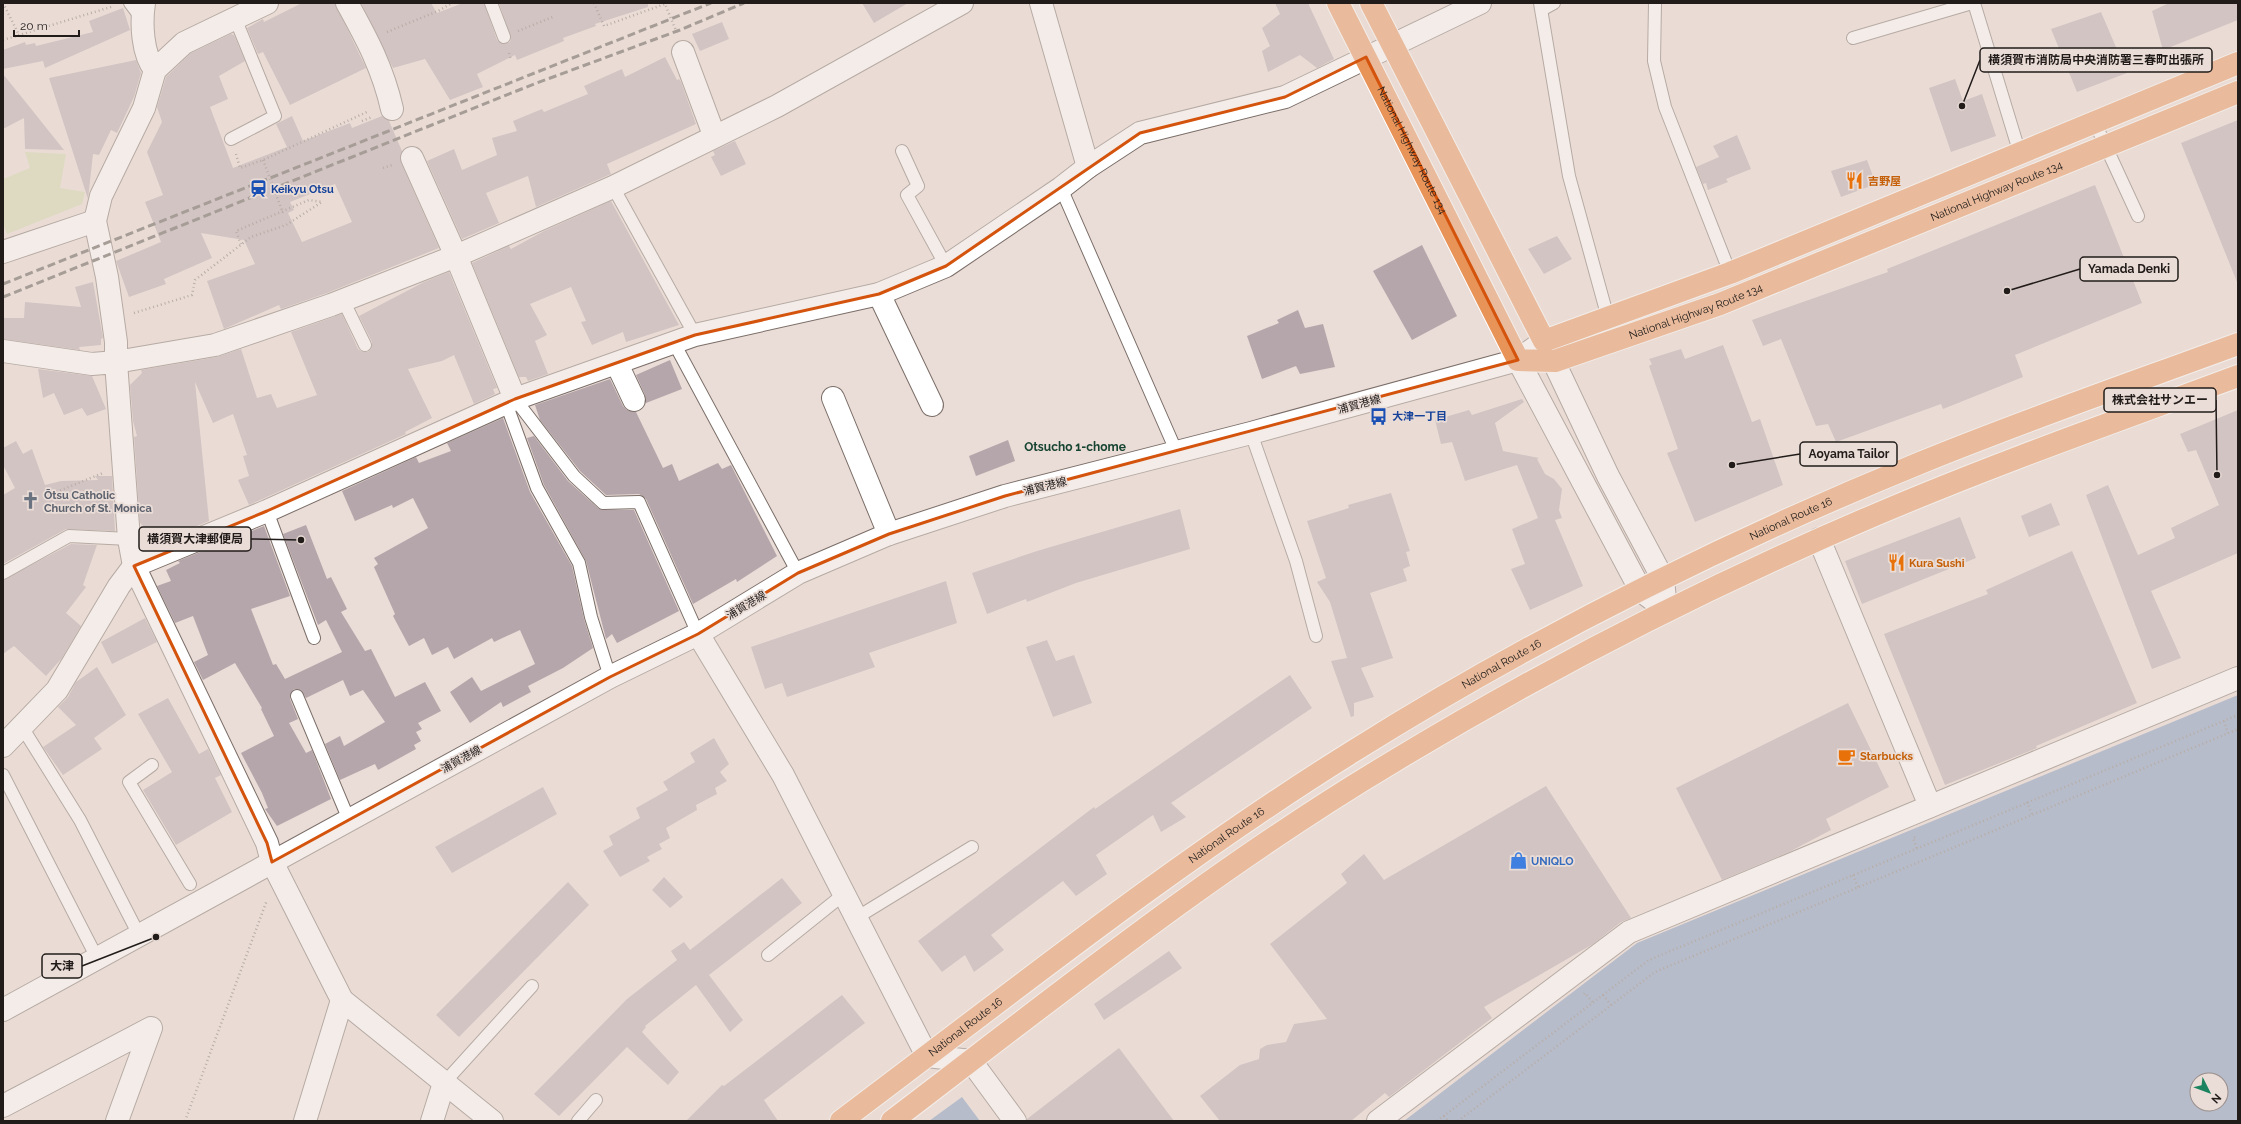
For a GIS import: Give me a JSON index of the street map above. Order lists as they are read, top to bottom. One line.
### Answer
{"streets":{"highway":["National Highway Route 134","National Route 16"],"street":["浦賀港線"]},"crossings":[["National Highway Route 134","浦賀港線"]],"districts":["Otsucho 1-chome"],"places":{"other":["横須賀市消防局中央消防署三春町出張所","Yamada Denki","Aoyama Tailor","株式会社サンエー","横須賀大津郵便局","大津"],"restaurant":["吉野屋","Kura Sushi"],"station":["Keikyu Otsu"],"bus stop":["大津一丁目"],"church":["Ōtsu Catholic Church of St. Monica"],"cafe":["Starbucks"],"shop":["UNIQLO"]},"scale_bar":"20 m","north":"bottom right"}
